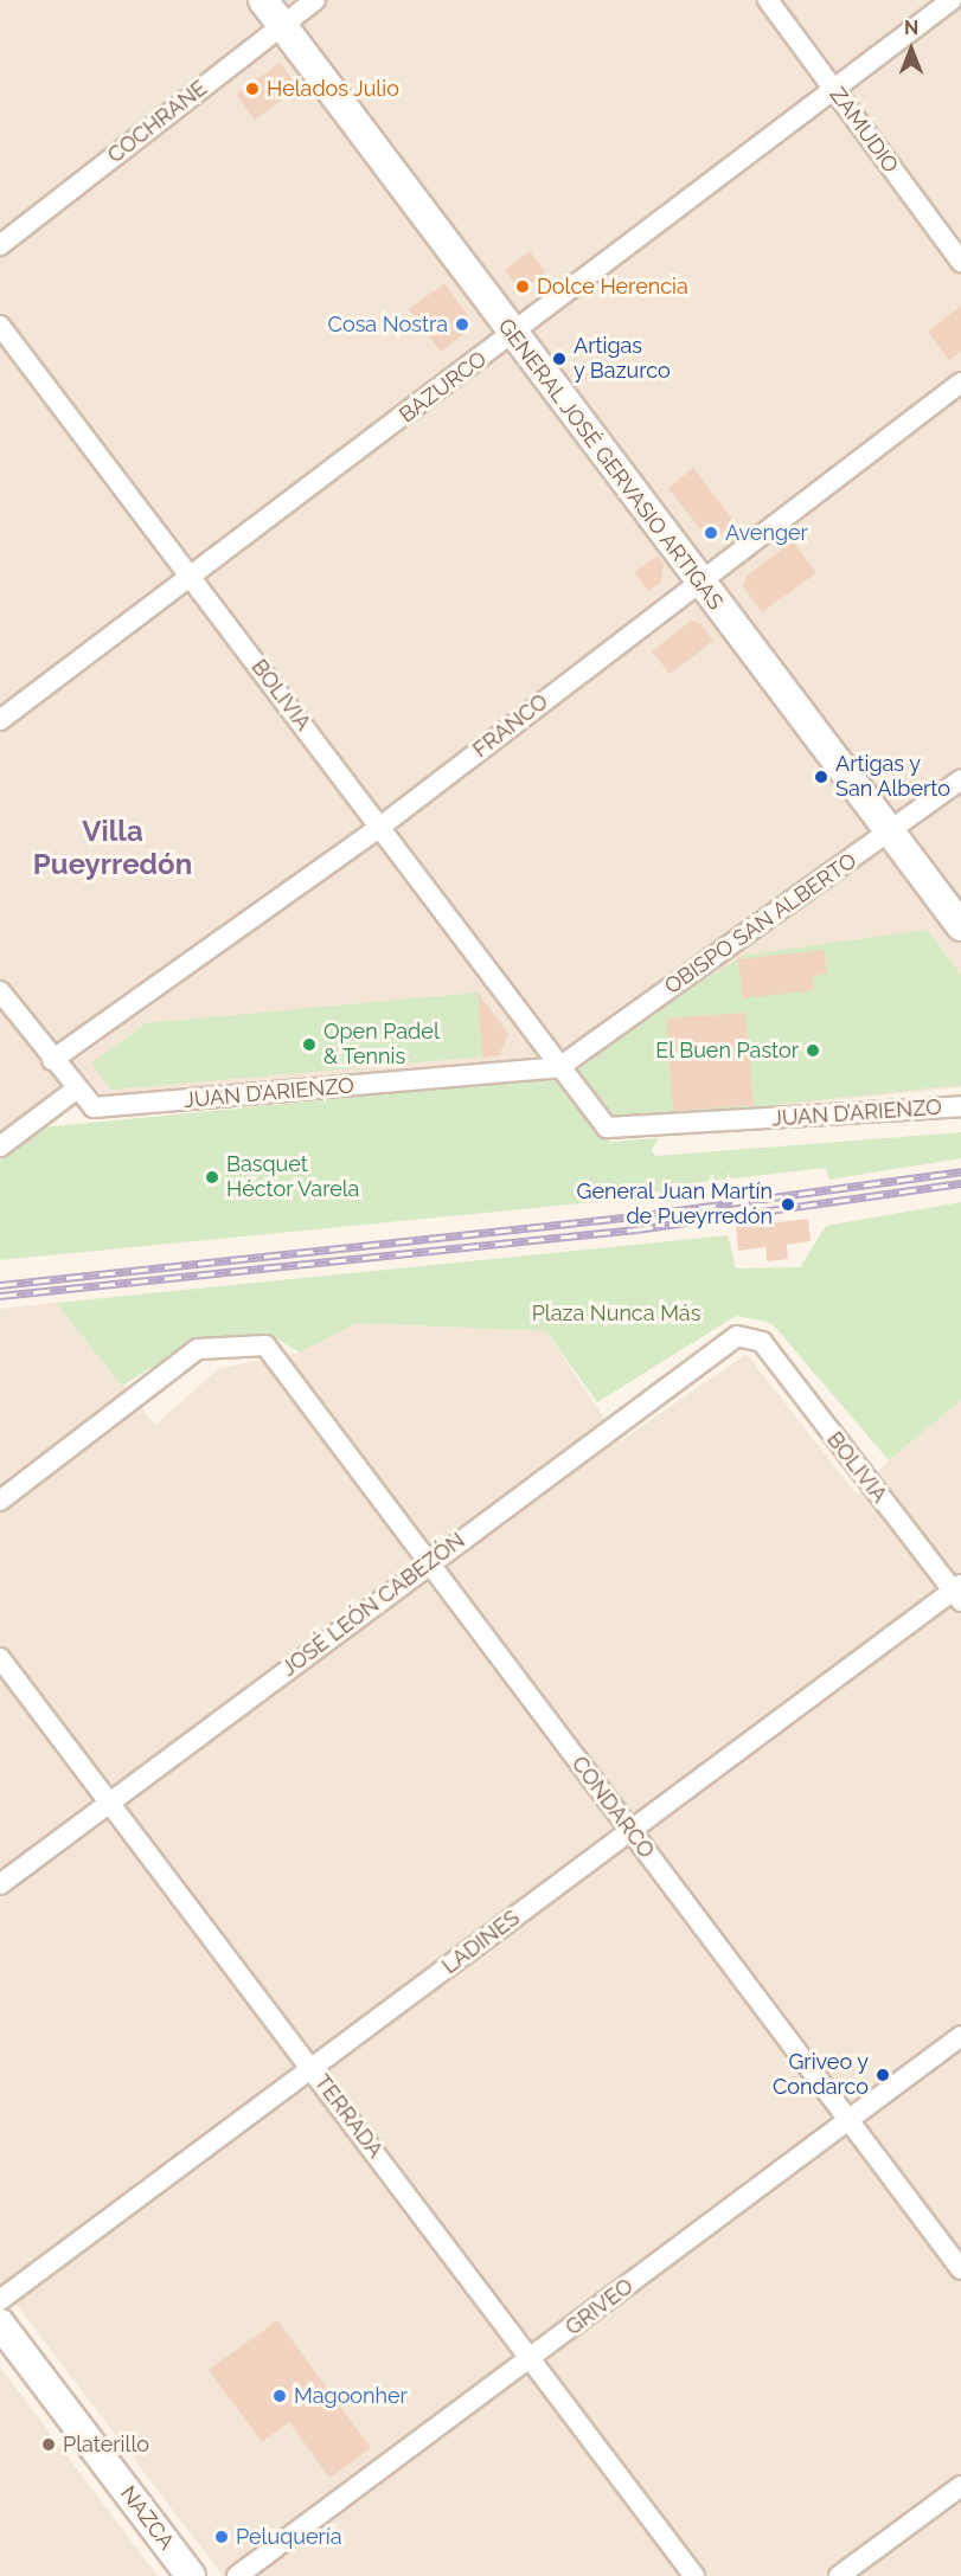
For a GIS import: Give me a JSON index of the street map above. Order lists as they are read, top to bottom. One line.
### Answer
{"streets":{"street":["COCHRANE","ZAMUDIO","BAZURCO","GENERAL JOSÉ GERVASIO ARTIGAS","BOLIVIA","FRANCO","OBISPO SAN ALBERTO","JUAN D’ARIENZO","JOSÉ LEÓN CABEZÓN","CONDARCO","LADINES","TERRADA","GRIVEO","NAZCA"]},"crossings":[["COCHRANE","GENERAL JOSÉ GERVASIO ARTIGAS"],["ZAMUDIO","BAZURCO"],["BAZURCO","GENERAL JOSÉ GERVASIO ARTIGAS"],["BAZURCO","BOLIVIA"],["GENERAL JOSÉ GERVASIO ARTIGAS","FRANCO"],["GENERAL JOSÉ GERVASIO ARTIGAS","OBISPO SAN ALBERTO"],["BOLIVIA","FRANCO"],["BOLIVIA","OBISPO SAN ALBERTO"],["BOLIVIA","JUAN D’ARIENZO"],["BOLIVIA","JOSÉ LEÓN CABEZÓN"],["BOLIVIA","LADINES"],["OBISPO SAN ALBERTO","JUAN D’ARIENZO"],["JOSÉ LEÓN CABEZÓN","CONDARCO"],["JOSÉ LEÓN CABEZÓN","TERRADA"],["CONDARCO","LADINES"],["CONDARCO","GRIVEO"],["LADINES","TERRADA"],["TERRADA","GRIVEO"]],"districts":["Villa Pueyrredón"],"parks":["Plaza Nunca Más"],"places":["Helados Julio","Dolce Herencia","Cosa Nostra","Artigas y Bazurco","Avenger","Artigas y San Alberto","Open Padel & Tennis","El Buen Pastor","Basquet Héctor Varela","General Juan Martín de Pueyrredón","Griveo y Condarco","Magoonher","Platerillo","Peluquería"],"north":"top"}
